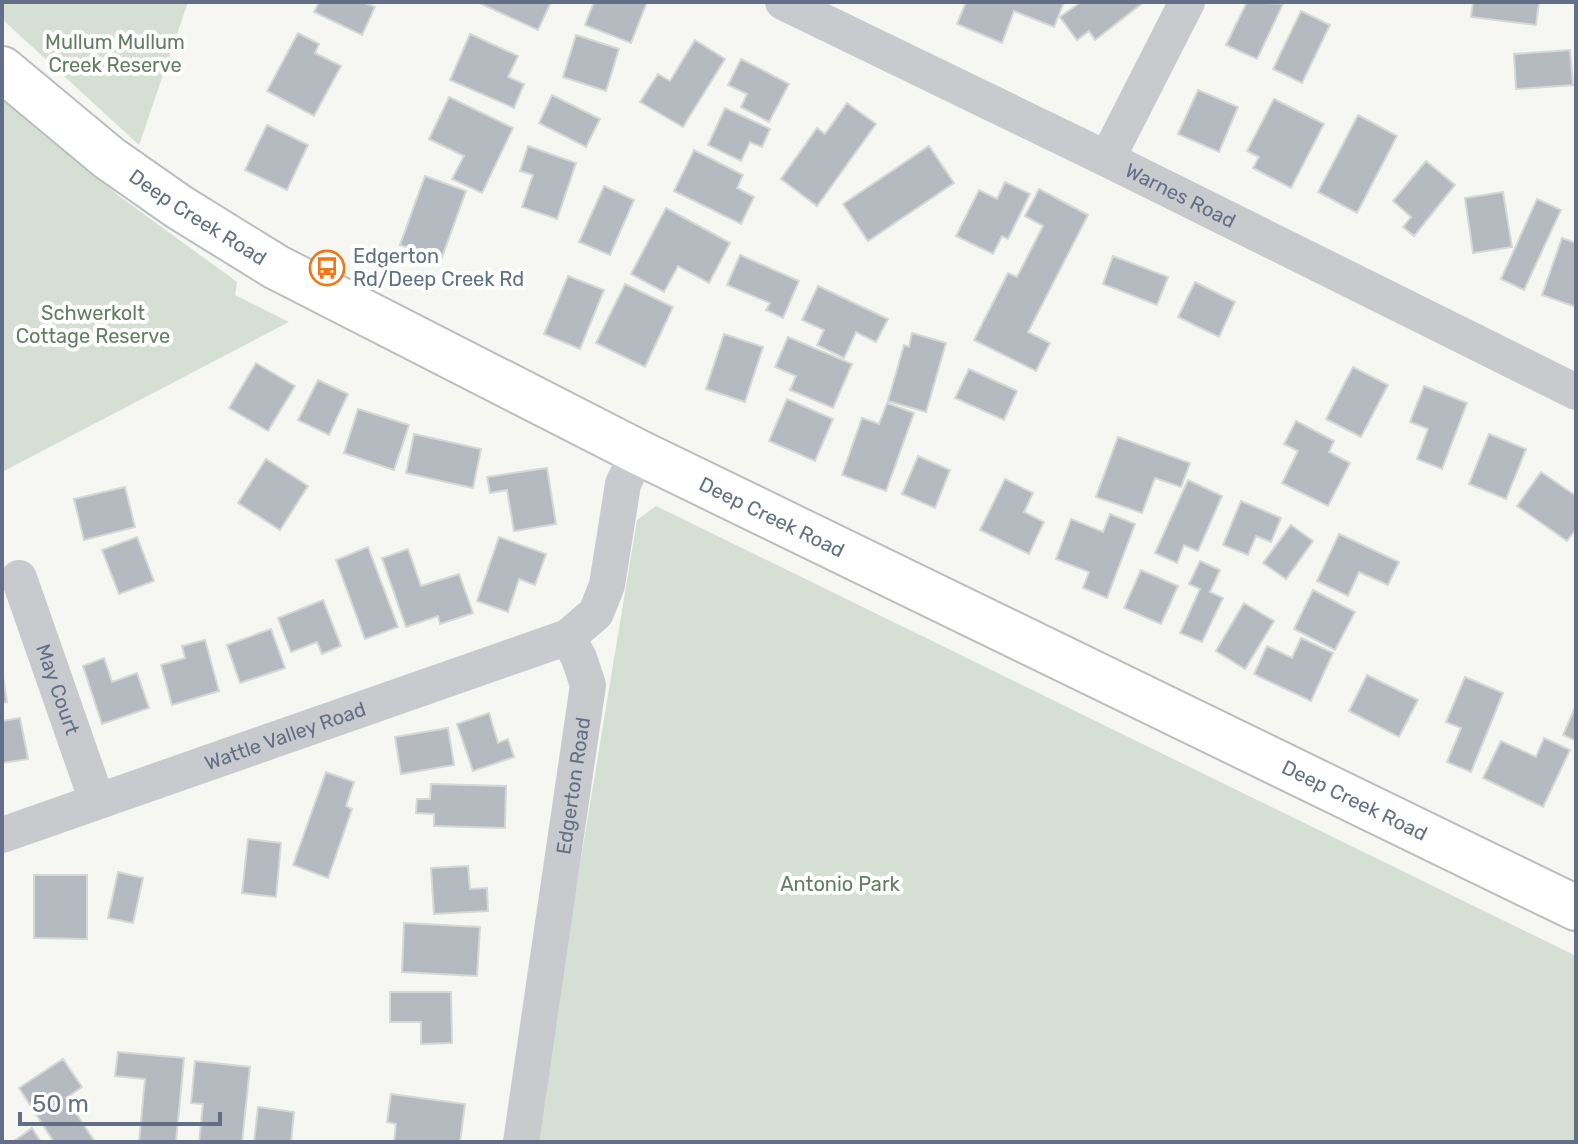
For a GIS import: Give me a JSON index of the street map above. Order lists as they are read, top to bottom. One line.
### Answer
{"streets":{"main road":["Deep Creek Road"],"street":["Warnes Road","May Court","Wattle Valley Road","Edgerton Road"]},"crossings":[["May Court","Wattle Valley Road"],["Wattle Valley Road","Edgerton Road"]],"parks":["Mullum Mullum Creek Reserve","Schwerkolt Cottage Reserve","Antonio Park"],"places":{"bus stop":["Edgerton Rd/Deep Creek Rd"]},"scale_bar":"50 m"}
